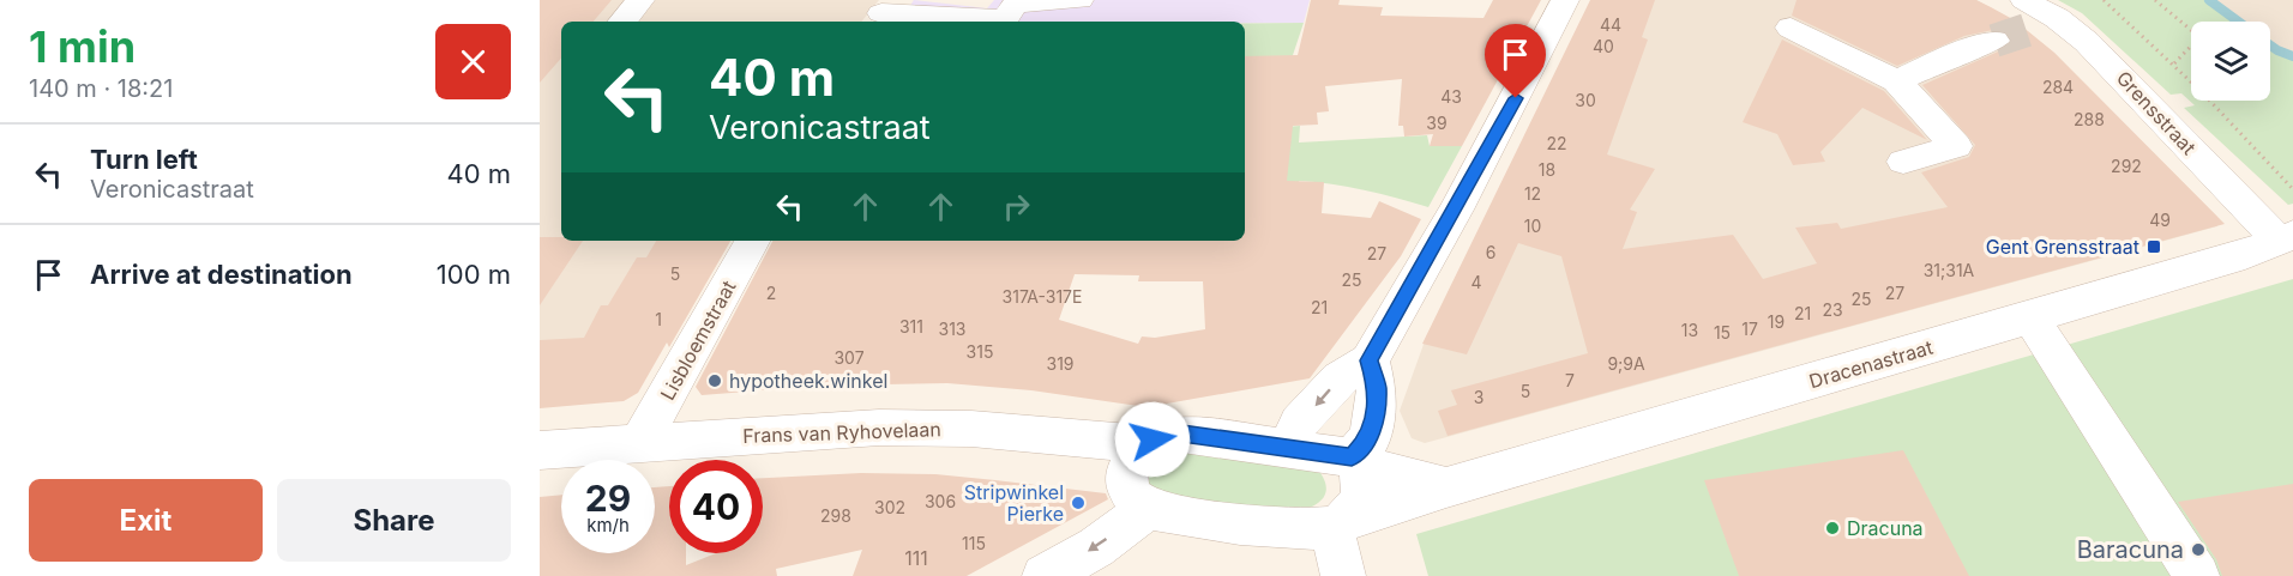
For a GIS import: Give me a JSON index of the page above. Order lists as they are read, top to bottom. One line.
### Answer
{"streets":{"street":["Grensstraat","Lisbloemstraat","Dracenastraat","Frans van Ryhovelaan"]},"crossings":[["Grensstraat","Dracenastraat"],["Lisbloemstraat","Frans van Ryhovelaan"]],"places":{"transit":["Gent Grensstraat"],"other":["hypotheek.winkel","Stripwinkel Pierke","Dracuna","Baracuna"]},"house_numbers":["44","40","284","43","30","288","39","22","292","18","12","49","10","6","27","31;31A","5","25","4","2","27","317A-317E","25","21","23","21","1","19","311","313","17","13","15","315","307","319","9;9A","7","5","3","306","302","298","115","111"],"page":{"heading":["1 min","140 m · 18:21"],"turn":["40 m","Veronicastraat"],"list":[{"name":"Turn left","note":"Veronicastraat","value":"40 m"},{"name":"Arrive at destination","value":"100 m"}],"speed":"29 km/h","limit":"40","buttons":["Exit","Share"]}}
